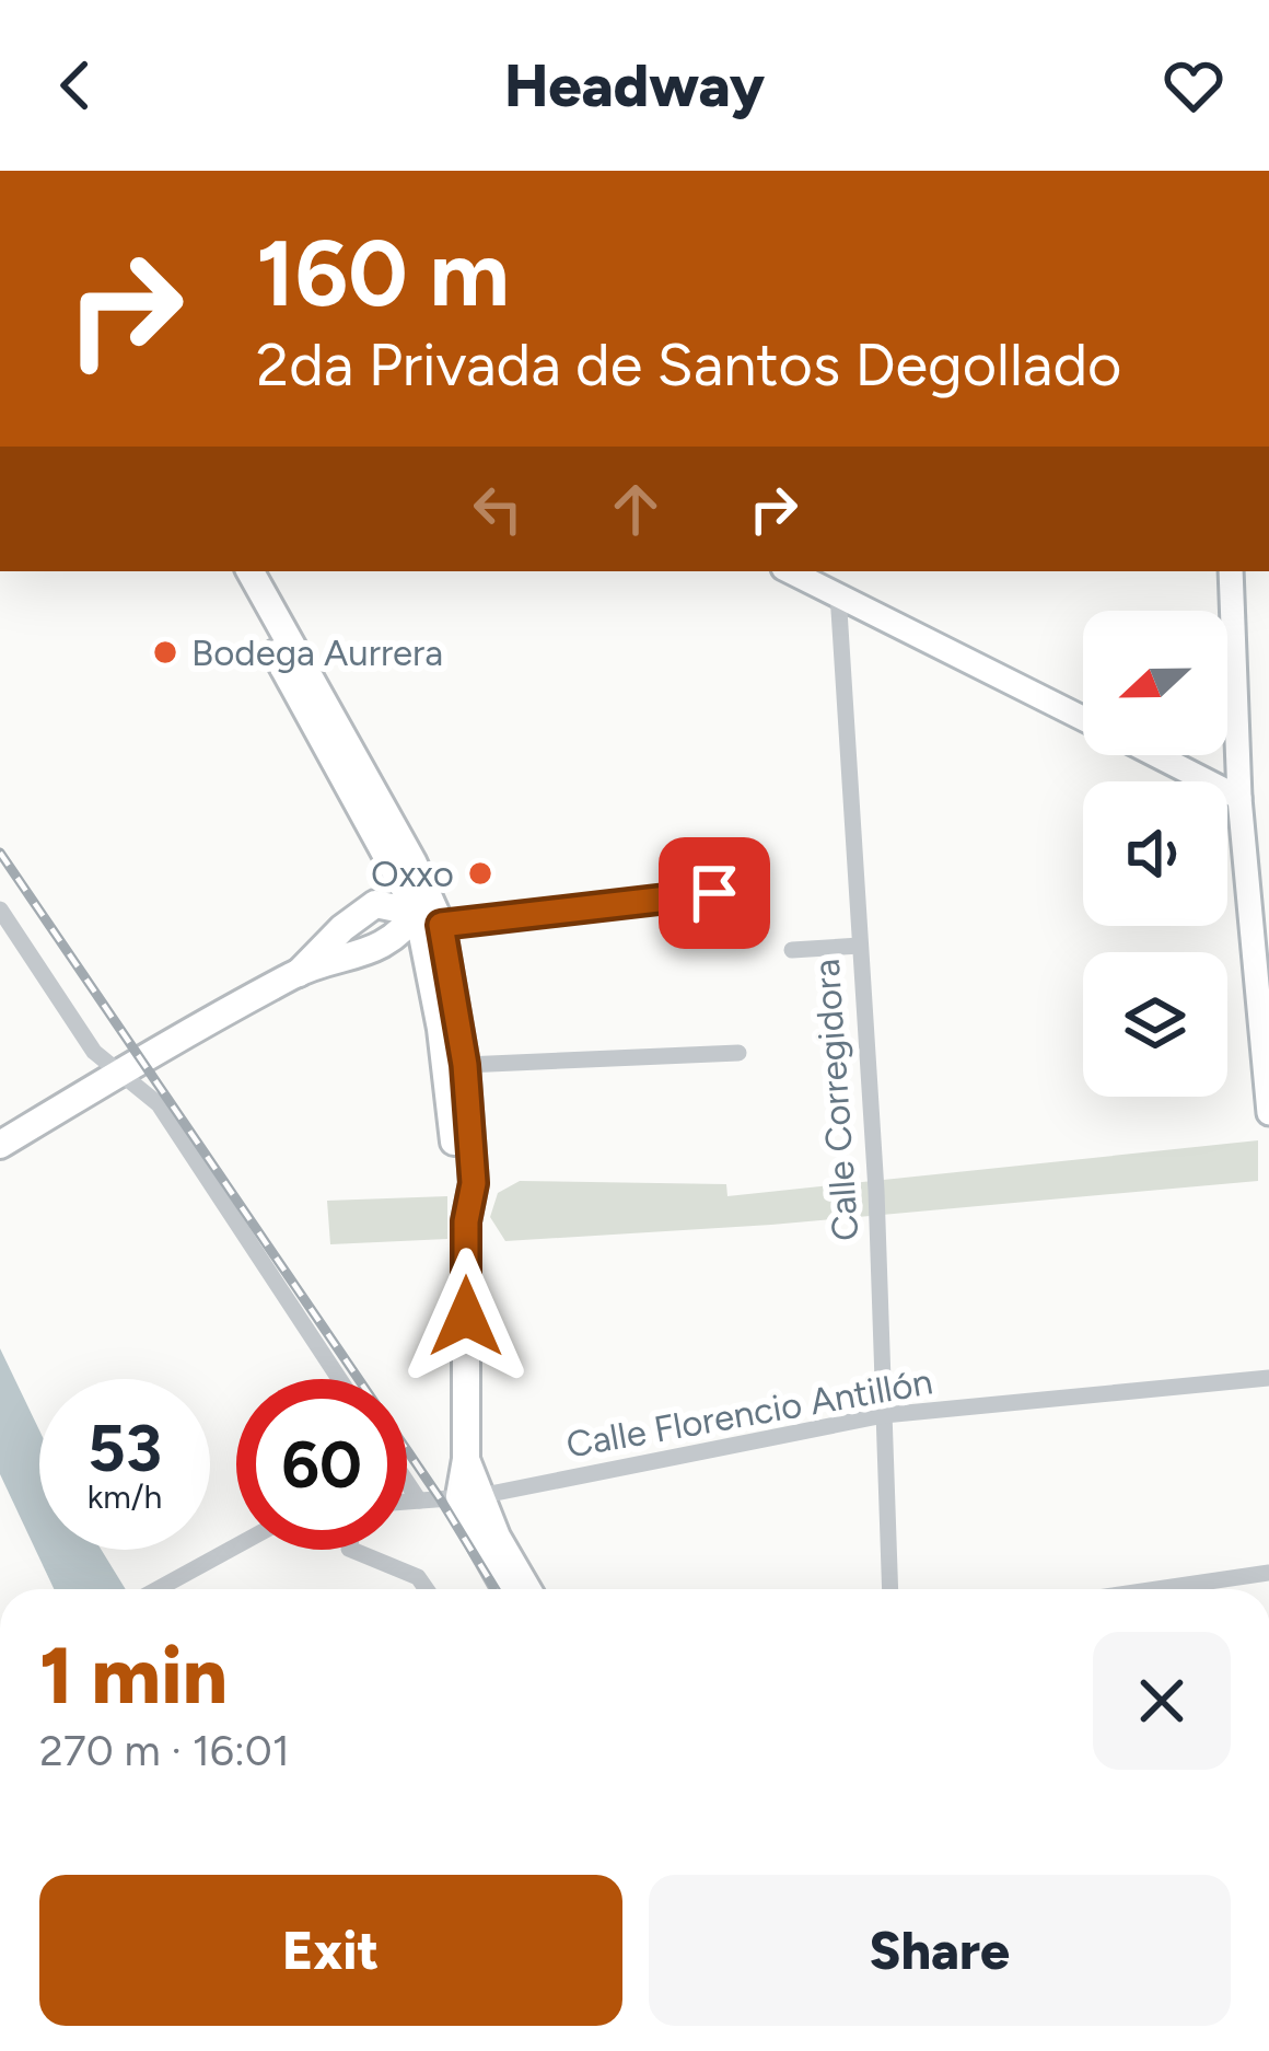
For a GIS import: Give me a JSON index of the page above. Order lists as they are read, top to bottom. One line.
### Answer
{"streets":{"street":["Calle Corregidora","Calle Florencio Antillón"]},"crossings":[["Calle Corregidora","Calle Florencio Antillón"]],"places":["Bodega Aurrera","Oxxo"],"north":"left","page":{"header":"Headway","turn":["160 m","2da Privada de Santos Degollado"],"speed":"53 km/h","limit":"60","heading":["1 min","270 m · 16:01"],"buttons":["Exit","Share"]}}
